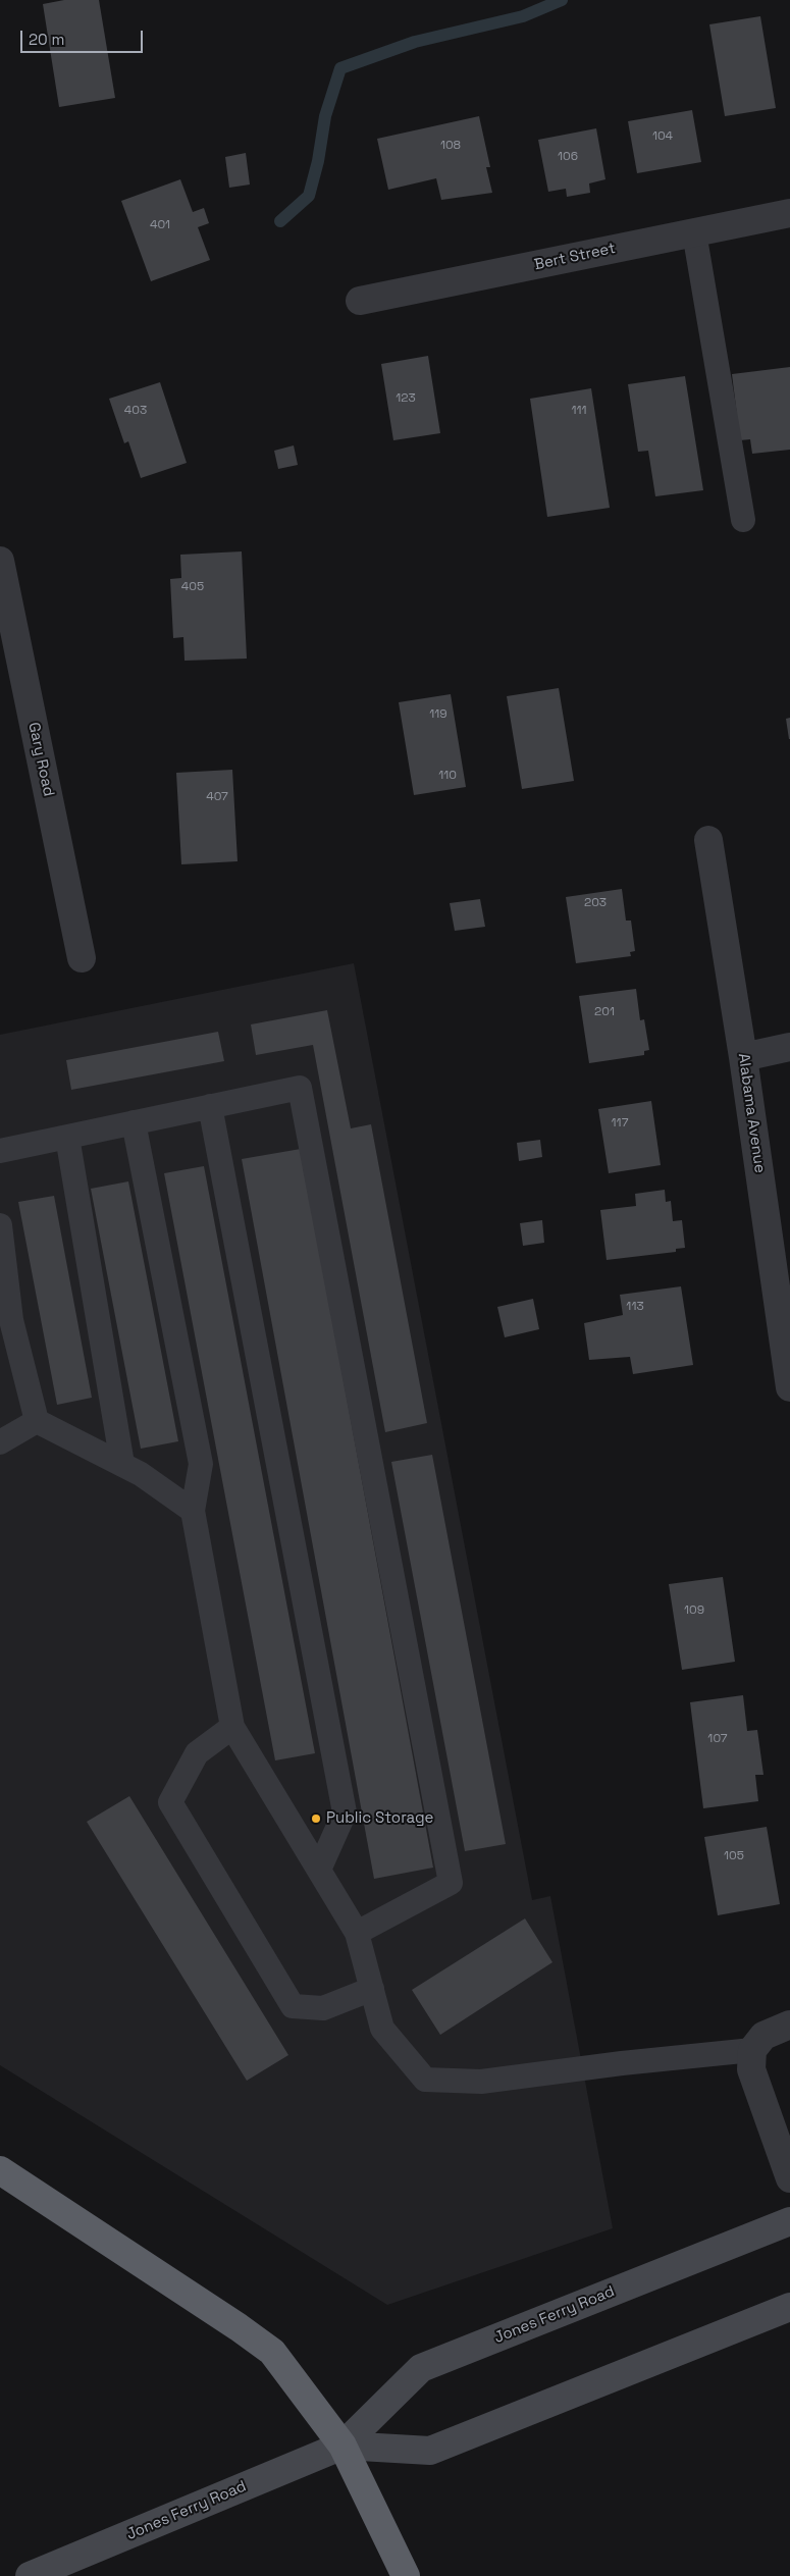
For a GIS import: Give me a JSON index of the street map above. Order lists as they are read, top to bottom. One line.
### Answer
{"streets":{"main road":["Jones Ferry Road"],"street":["Bert Street","Gary Road","Alabama Avenue"]},"places":["Public Storage"],"house_numbers":["104","108","106","401","123","403","111","405","119","110","407","203","201","117","113","109","107","105"],"scale_bar":"20 m"}
